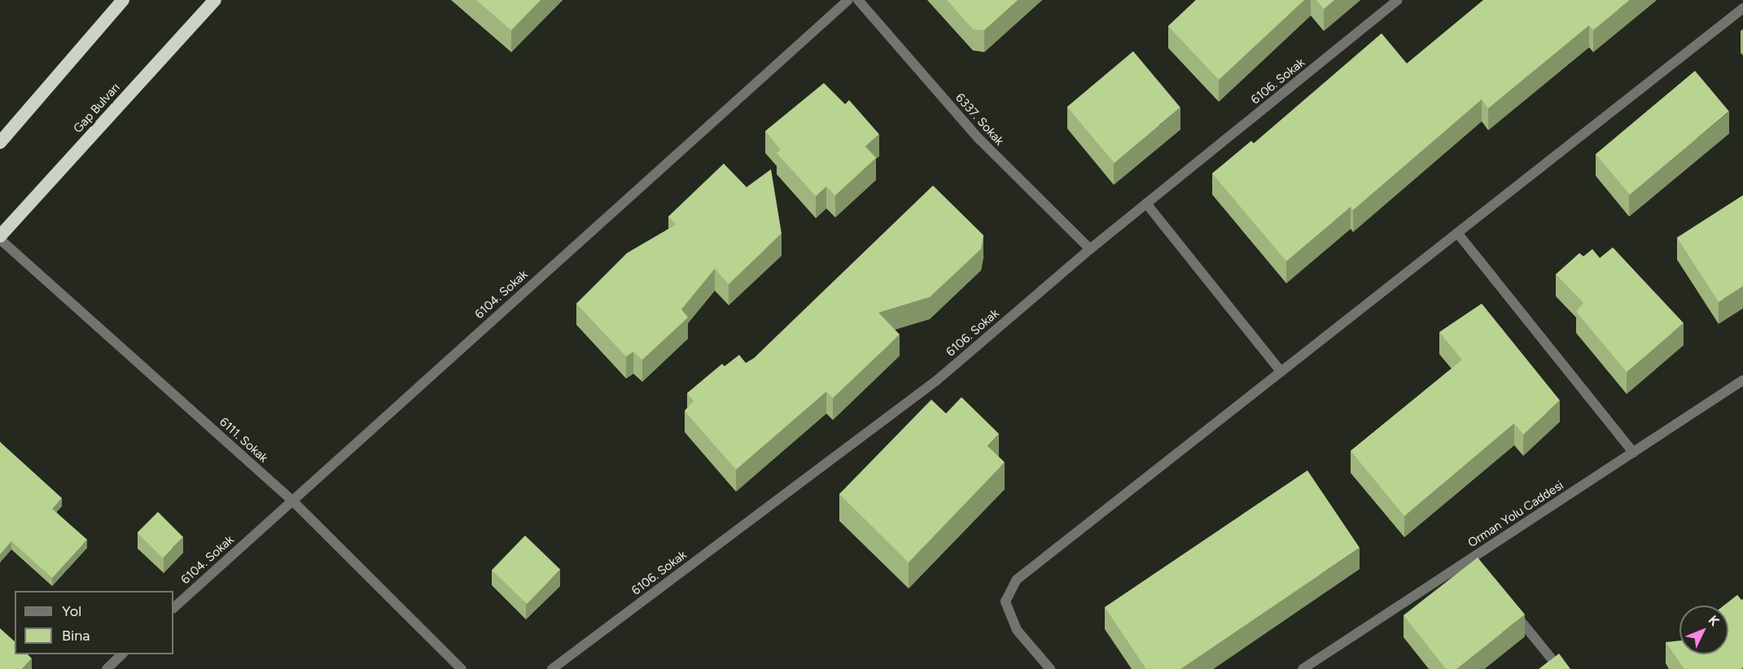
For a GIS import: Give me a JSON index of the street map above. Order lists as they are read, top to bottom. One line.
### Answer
{"streets":{"highway":["Gap Bulvarı"],"street":["6106. Sokak","6337. Sokak","6104. Sokak","6111. Sokak","Orman Yolu Caddesi"]},"crossings":[["6106. Sokak","6337. Sokak"],["Gap Bulvarı","6111. Sokak"],["6104. Sokak","6111. Sokak"]],"legend":["Yol","Bina"],"north":"top right"}
